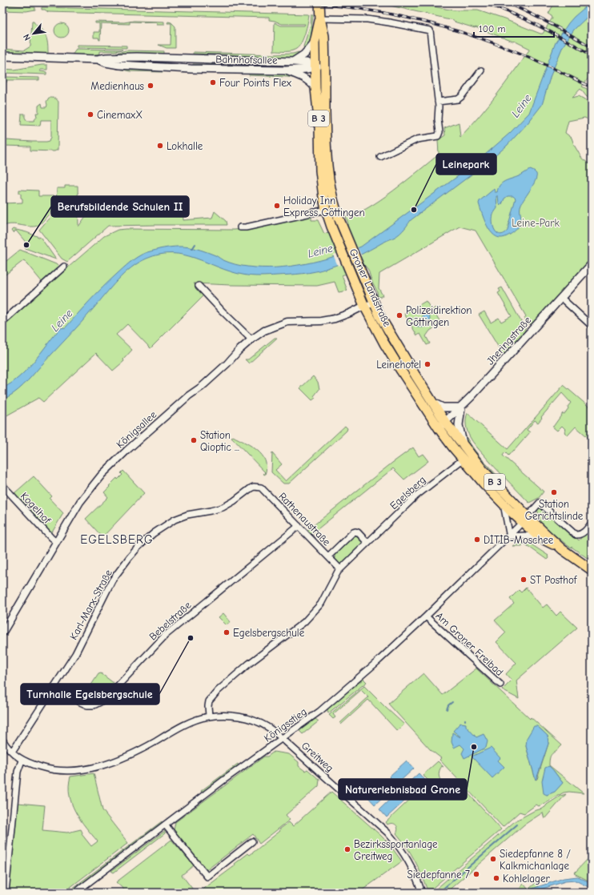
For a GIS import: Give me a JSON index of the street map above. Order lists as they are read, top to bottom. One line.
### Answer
{"streets":{"main road":["Bahnhofsallee","B 3","Groner Landstraße","Jheringstraße"],"street":["Königsallee","Egelsberg","Kogelhof","Rathenaustraße","Karl-Marx-Straße","Bebelstraße","Am Groner Freibad","Königsstieg","Greitweg"]},"crossings":[["Bahnhofsallee","Groner Landstraße"],["B 3","Groner Landstraße"],["B 3","Königsstieg"],["Groner Landstraße","Jheringstraße"],["Groner Landstraße","Königsallee"],["Groner Landstraße","Egelsberg"],["Groner Landstraße","Königsstieg"],["Königsallee","Kogelhof"],["Egelsberg","Rathenaustraße"],["Egelsberg","Greitweg"],["Rathenaustraße","Karl-Marx-Straße"],["Rathenaustraße","Bebelstraße"],["Karl-Marx-Straße","Bebelstraße"],["Am Groner Freibad","Königsstieg"],["Königsstieg","Greitweg"]],"districts":["EGELSBERG"],"water":["Leine"],"parks":["Leine-Park"],"places":["Four Points Flex","Medienhaus","CinemaxX","Lokhalle","Holiday Inn Express Göttingen","Leinepark","Berufsbildende Schulen II","Polizeidirektion Göttingen","Leinehotel","Station Qioptic ...","Station Gerichtslinde","DİTİB-Moschee","ST Posthof","Egelsbergschule","Turnhalle Egelsbergschule","Naturerlebnisbad Grone","Bezirkssportanlage Greitweg","Siedepfanne 8 / Kalkmichanlage","Siedepfanne 7","Kohlelager"],"scale_bar":"100 m","north":"bottom left"}
